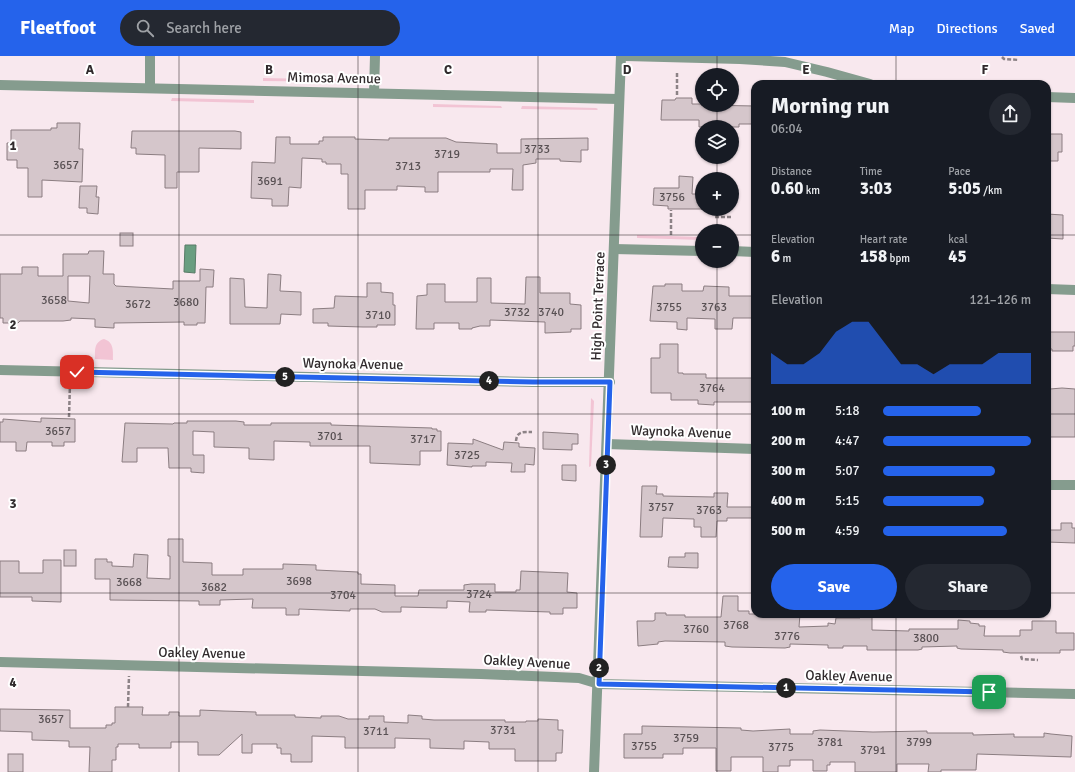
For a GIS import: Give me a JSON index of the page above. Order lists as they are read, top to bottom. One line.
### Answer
{"streets":{"street":["Mimosa Avenue","High Point Terrace","Waynoka Avenue","Oakley Avenue"]},"crossings":[["Mimosa Avenue","High Point Terrace"],["High Point Terrace","Waynoka Avenue"],["High Point Terrace","Oakley Avenue"]],"house_numbers":["3733","3719","3657","3713","3691","3756","3658","3680","3672","3755","3763","3732","3740","3710","3764","3657","3701","3717","3725","3757","3763","3698","3668","3682","3724","3704","3768","3760","3776","3800","3657","3731","3711","3759","3781","3799","3755","3775","3791"],"page":{"header":"Fleetfoot","search":"Search here","nav":["Map","Directions","Saved"],"map_buttons":["+","−"],"heading":["Morning run","06:04"],"stats":[["Distance","0.60 km"],["Time","3:03"],["Pace","5:05 /km"],["Elevation","6 m"],["Heart rate","158 bpm"],["kcal","45"]],"chart":["Elevation","121–126 m"],"pins":["5","4","3","2","1"],"list":[{"name":"100 m","note":"5:18"},{"name":"200 m","note":"4:47"},{"name":"300 m","note":"5:07"},{"name":"400 m","note":"5:15"},{"name":"500 m","note":"4:59"}],"buttons":["Save","Share"]},"grid":{"columns":["A","B","C","D","E","F"],"rows":["1","2","3","4"]}}
